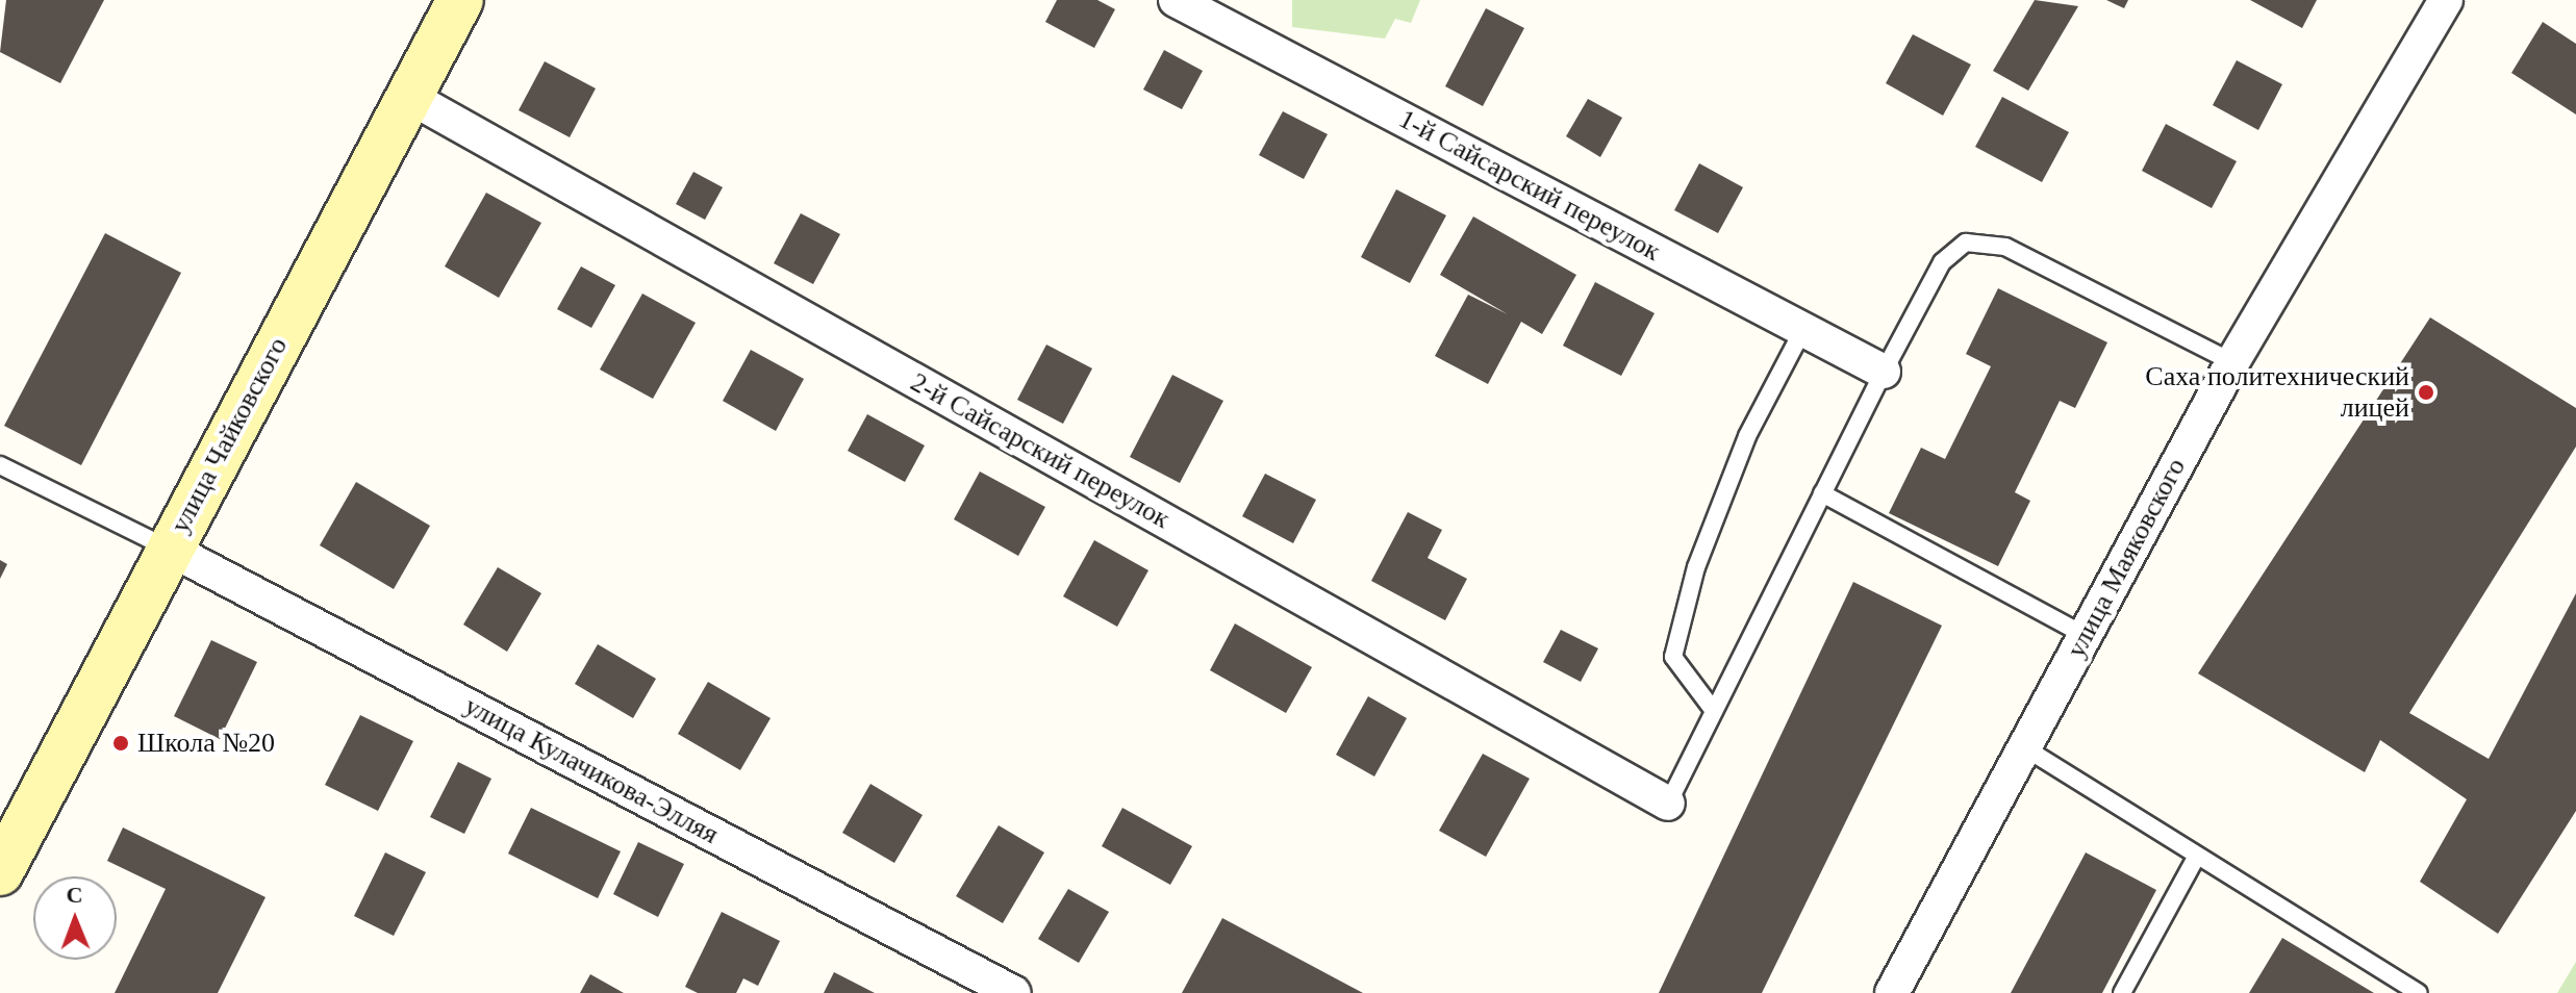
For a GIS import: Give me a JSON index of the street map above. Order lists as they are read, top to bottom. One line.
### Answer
{"streets":{"main road":["улица Чайковского"],"street":["1-й Сайсарский переулок","2-й Сайсарский переулок","улица Маяковского","улица Кулачикова-Элляя"]},"crossings":[["улица Чайковского","2-й Сайсарский переулок"],["улица Чайковского","улица Кулачикова-Элляя"]],"places":["Саха политехнический лицей","Школа №20"],"north":"top"}
